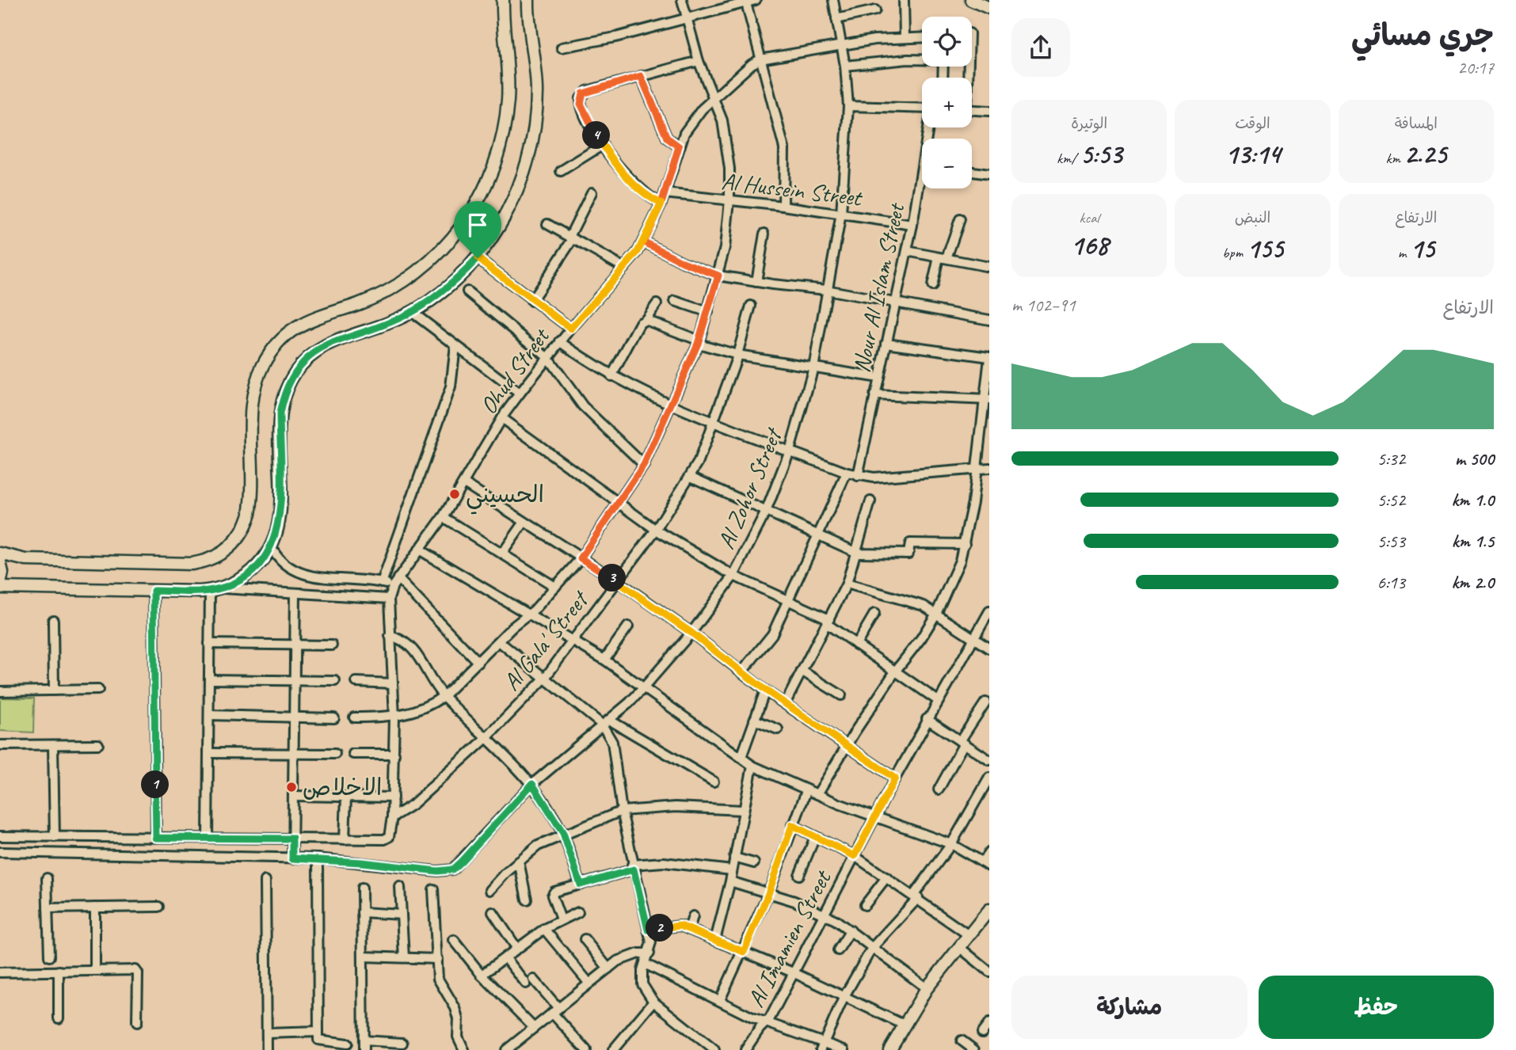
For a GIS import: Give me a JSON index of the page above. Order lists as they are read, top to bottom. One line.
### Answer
{"streets":{"street":["Al Hussein Street","Nour Al Islam Street","Ohud Street","Al Zohor Street","Al Gala' Street","Al Imamien Street"]},"crossings":[["Al Hussein Street","Nour Al Islam Street"],["Al Hussein Street","Ohud Street"],["Al Hussein Street","Al Zohor Street"],["Ohud Street","Al Zohor Street"],["Ohud Street","Al Gala' Street"]],"places":["الحسيني","الاخلاص"],"page":{"heading":["جري مسائي","20:17"],"map_buttons":["+","−"],"stats":[["المسافة","2.25 km"],["الوقت","13:14"],["الوتيرة","5:53 /km"],["الارتفاع","15 m"],["النبض","155 bpm"],["kcal","168"]],"pins":["4","3","1","2"],"chart":["الارتفاع","91–102 m"],"list":[{"name":"500 m","note":"5:32"},{"name":"1.0 km","note":"5:52"},{"name":"1.5 km","note":"5:53"},{"name":"2.0 km","note":"6:13"}],"buttons":["حفظ","مشاركة"]}}
